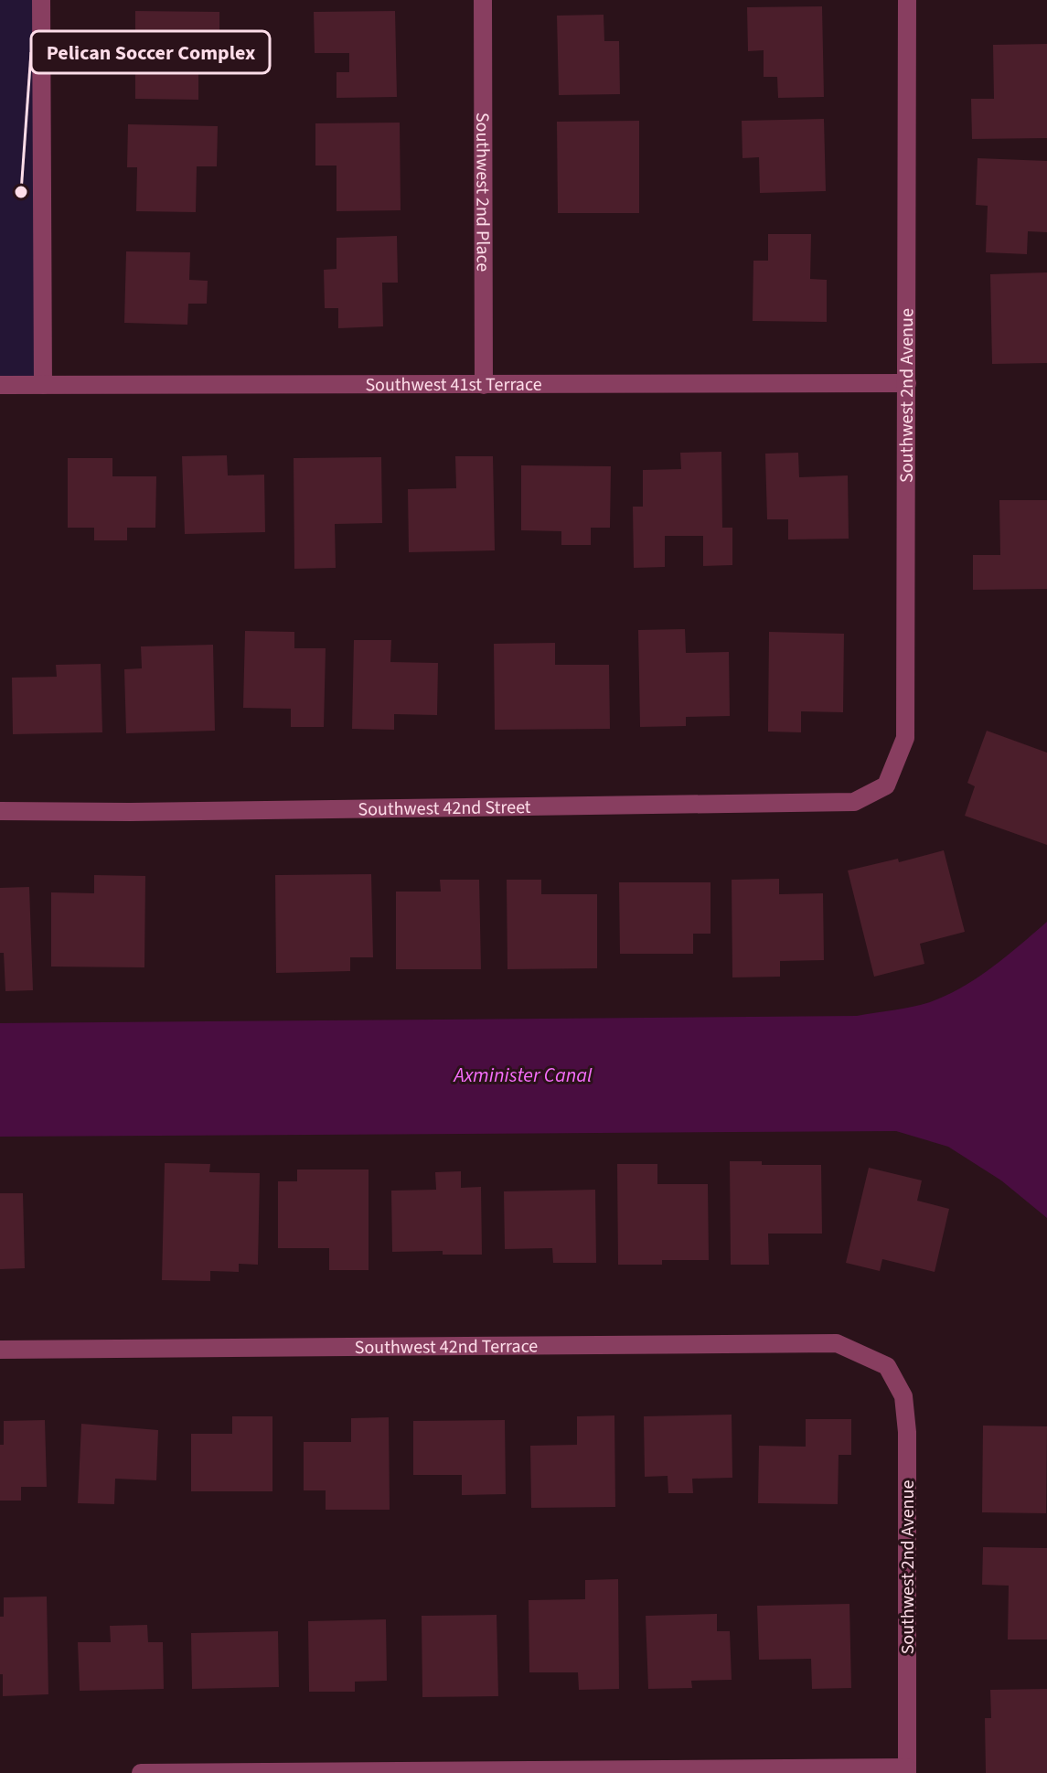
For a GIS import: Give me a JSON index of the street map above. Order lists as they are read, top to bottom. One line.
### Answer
{"streets":{"street":["Southwest 2nd Place","Southwest 41st Terrace","Southwest 2nd Avenue","Southwest 42nd Street","Southwest 42nd Terrace"]},"crossings":[["Southwest 2nd Place","Southwest 41st Terrace"],["Southwest 41st Terrace","Southwest 2nd Avenue"],["Southwest 2nd Avenue","Southwest 42nd Street"],["Southwest 2nd Avenue","Southwest 42nd Terrace"]],"water":["Axminister Canal"],"places":["Pelican Soccer Complex"]}
